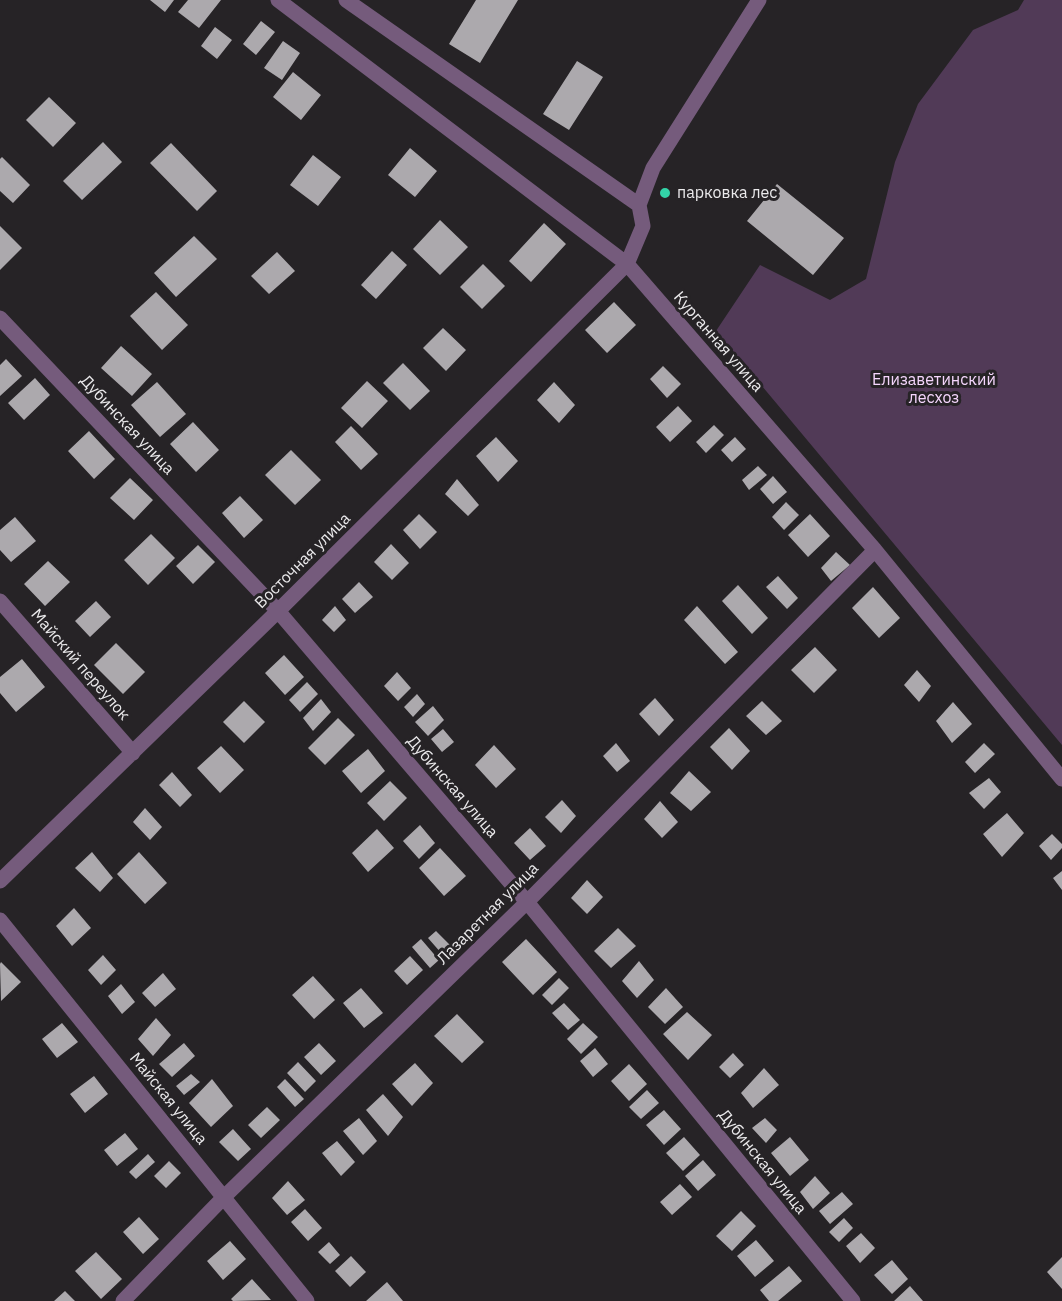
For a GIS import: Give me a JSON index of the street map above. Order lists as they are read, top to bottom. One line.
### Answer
{"streets":{"street":["Курганная улица","Дубинская улица","Восточная улица","Майский переулок","Лазаретная улица","Майская улица"]},"crossings":[["Курганная улица","Восточная улица"],["Курганная улица","Лазаретная улица"],["Дубинская улица","Восточная улица"],["Дубинская улица","Лазаретная улица"],["Восточная улица","Майский переулок"],["Лазаретная улица","Майская улица"]],"parks":["Елизаветинский лесхоз"],"places":["парковка лес"]}
